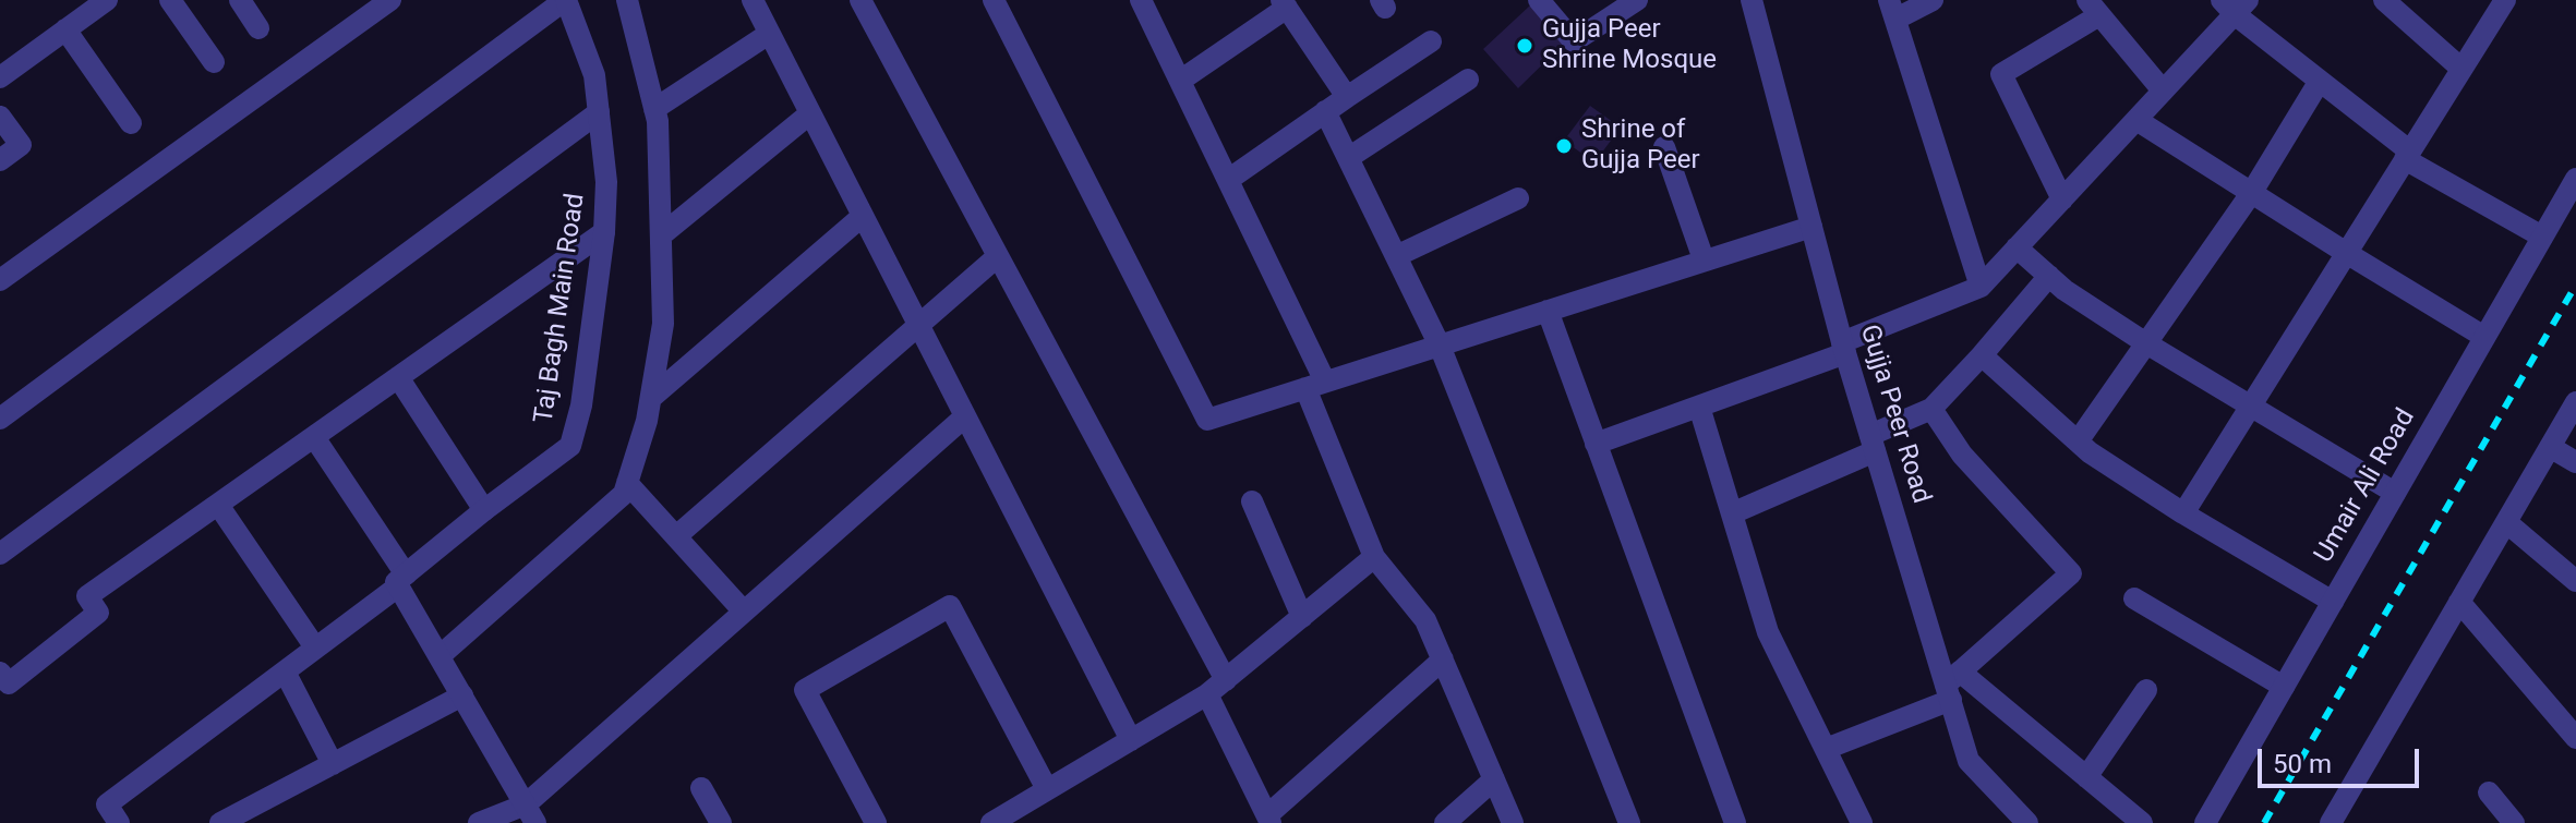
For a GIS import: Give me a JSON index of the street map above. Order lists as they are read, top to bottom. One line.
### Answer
{"streets":{"street":["Taj Bagh Main Road","Gujja Peer Road","Umair Ali Road"]},"places":["Gujja Peer Shrine Mosque","Shrine of Gujja Peer"],"scale_bar":"50 m"}
